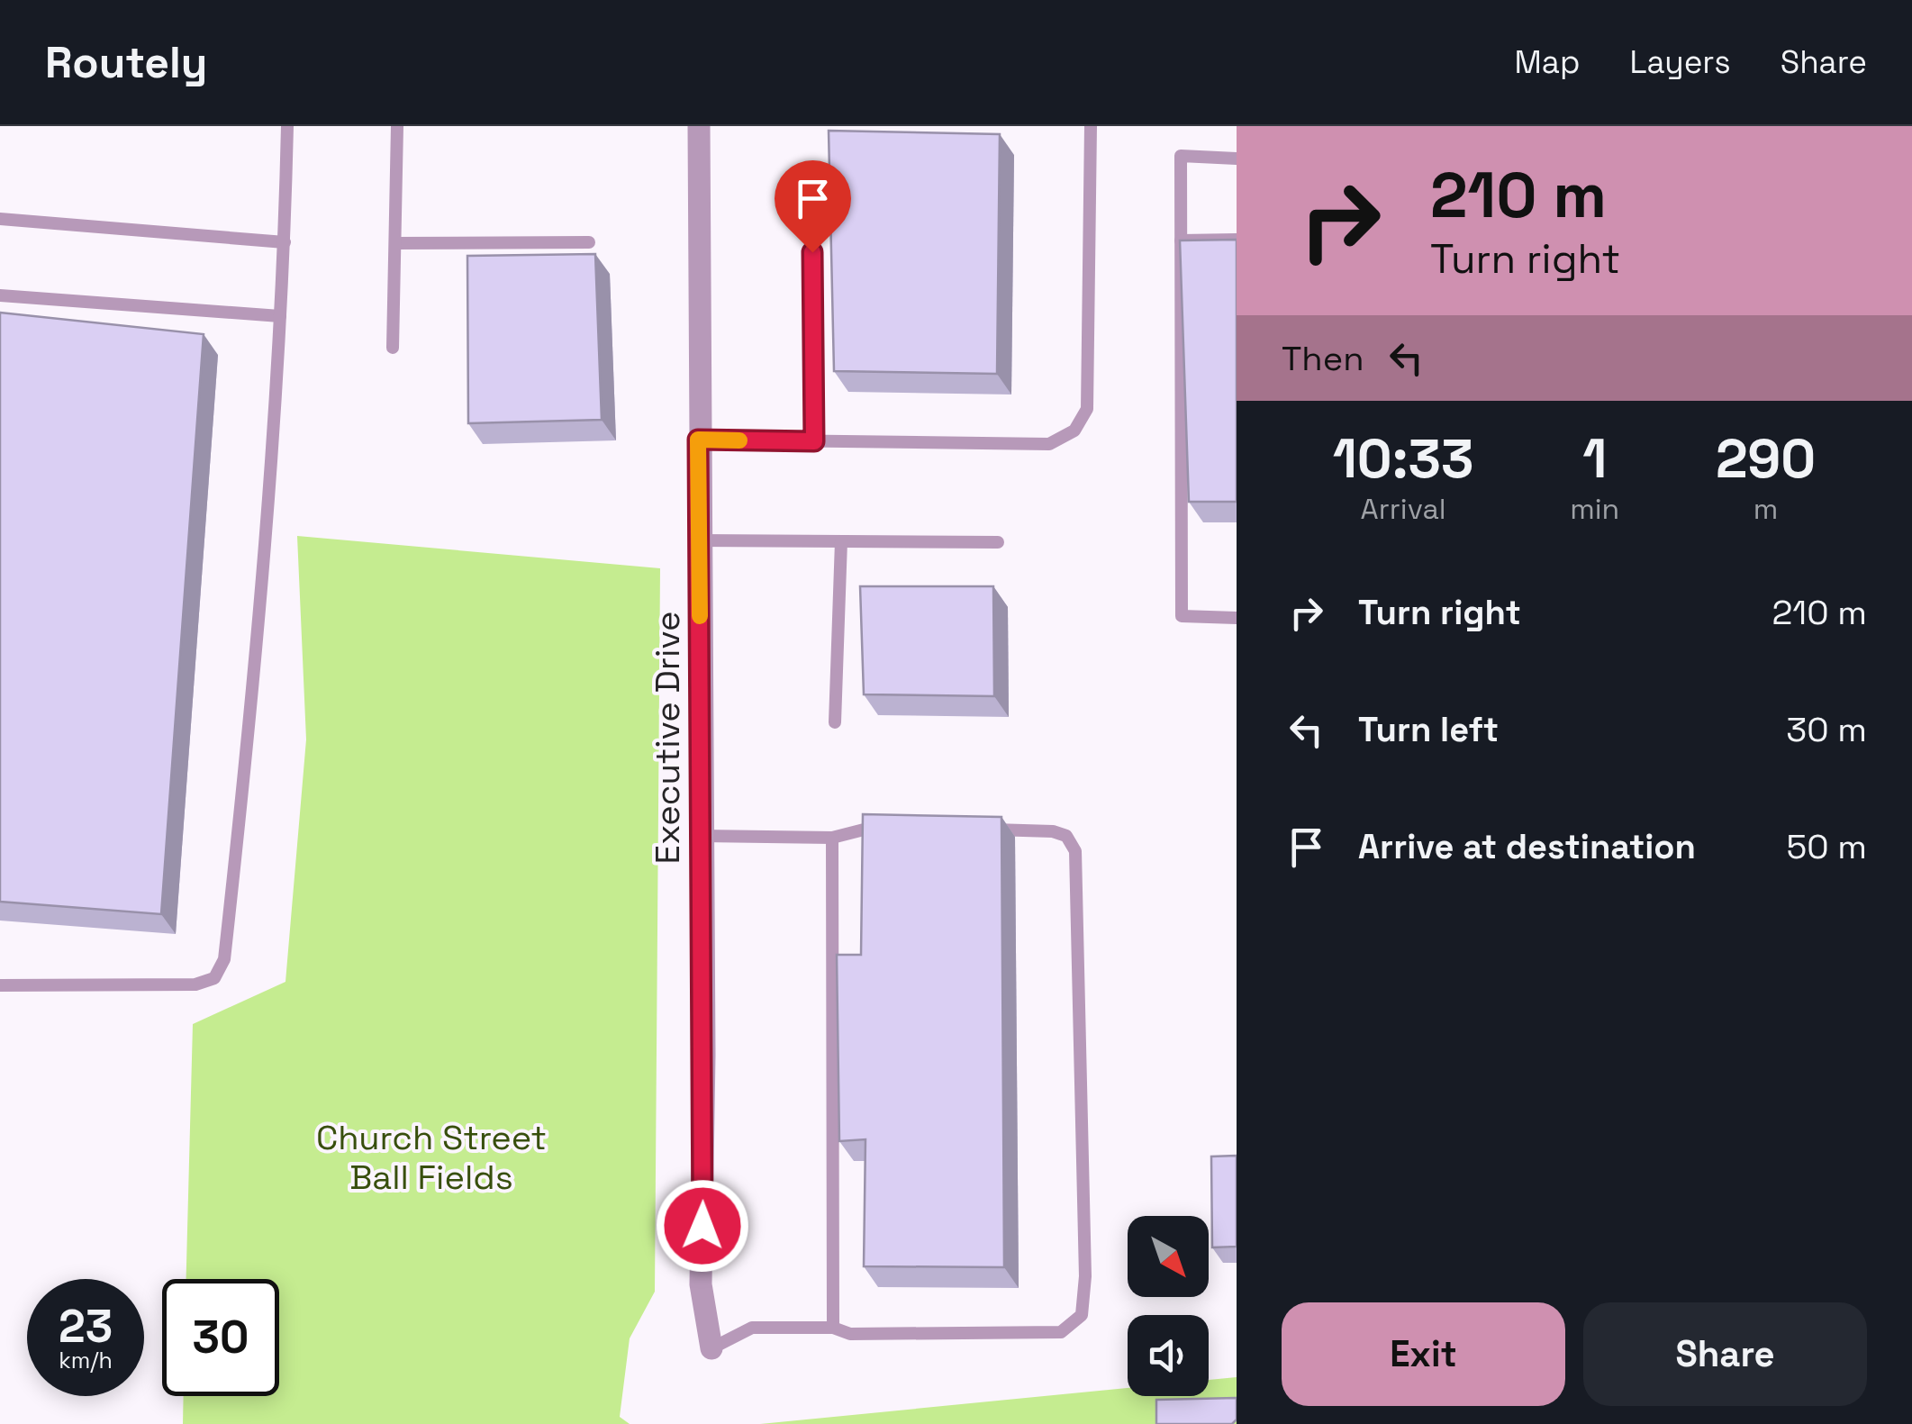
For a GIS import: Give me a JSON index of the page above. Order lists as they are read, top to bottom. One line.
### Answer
{"streets":{"street":["Executive Drive"]},"parks":["Church Street Ball Fields"],"north":"bottom right","page":{"header":"Routely","nav":["Map","Layers","Share"],"turn":["210 m","Turn right"],"then":"Then","eta":["10:33","Arrival","1","min","290","m"],"list":[{"name":"Turn right","value":"210 m"},{"name":"Turn left","value":"30 m"},{"name":"Arrive at destination","value":"50 m"}],"speed":"23 km/h","limit":"30","buttons":["Exit","Share"]}}
